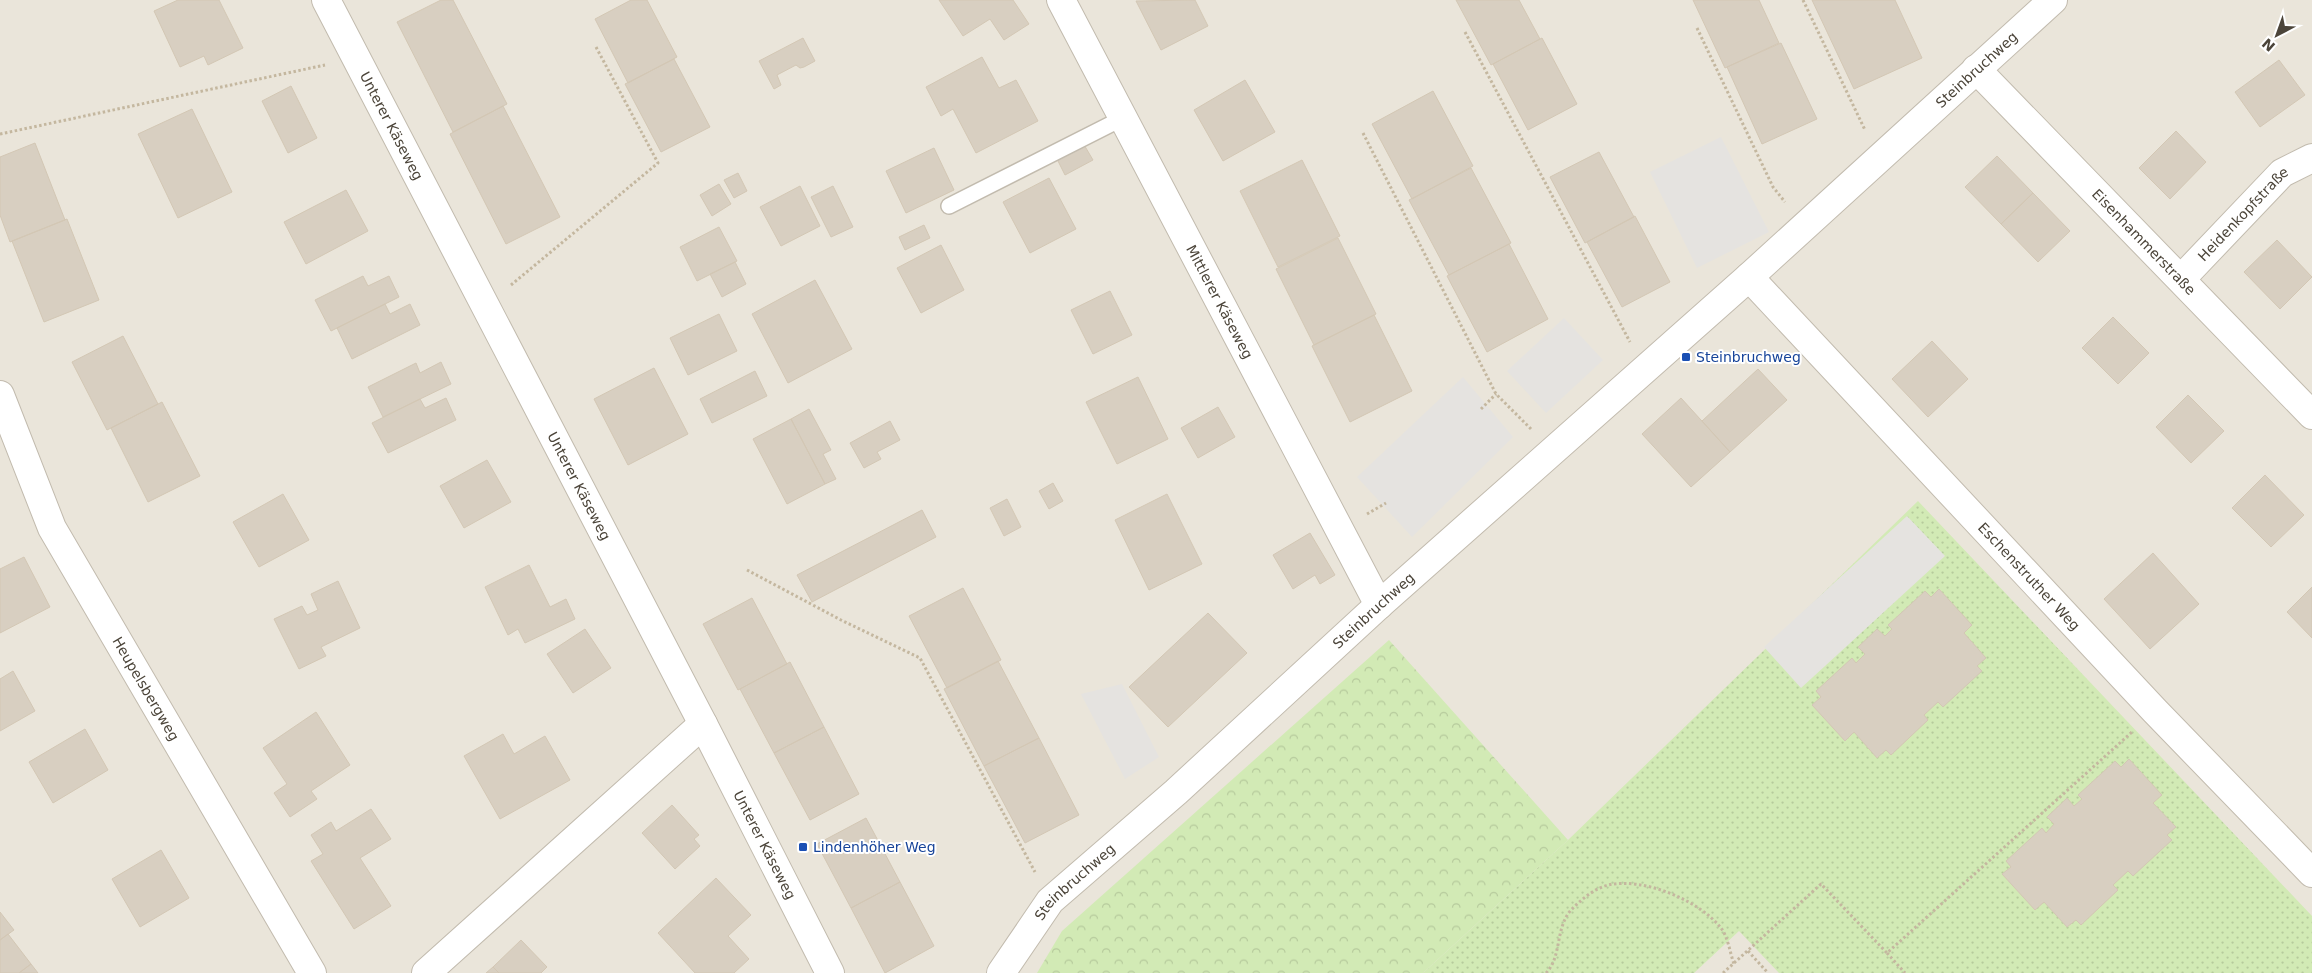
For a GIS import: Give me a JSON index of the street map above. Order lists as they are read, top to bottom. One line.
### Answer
{"streets":{"street":["Steinbruchweg","Unterer Käseweg","Heidenkopfstraße","Eisenhammerstraße","Mittlerer Käseweg","Eschenstruther Weg","Heupelsbergweg"]},"crossings":[["Steinbruchweg","Eisenhammerstraße"],["Steinbruchweg","Mittlerer Käseweg"],["Steinbruchweg","Eschenstruther Weg"],["Heidenkopfstraße","Eisenhammerstraße"]],"places":{"transit":["Steinbruchweg","Lindenhöher Weg"]},"north":"bottom left"}
